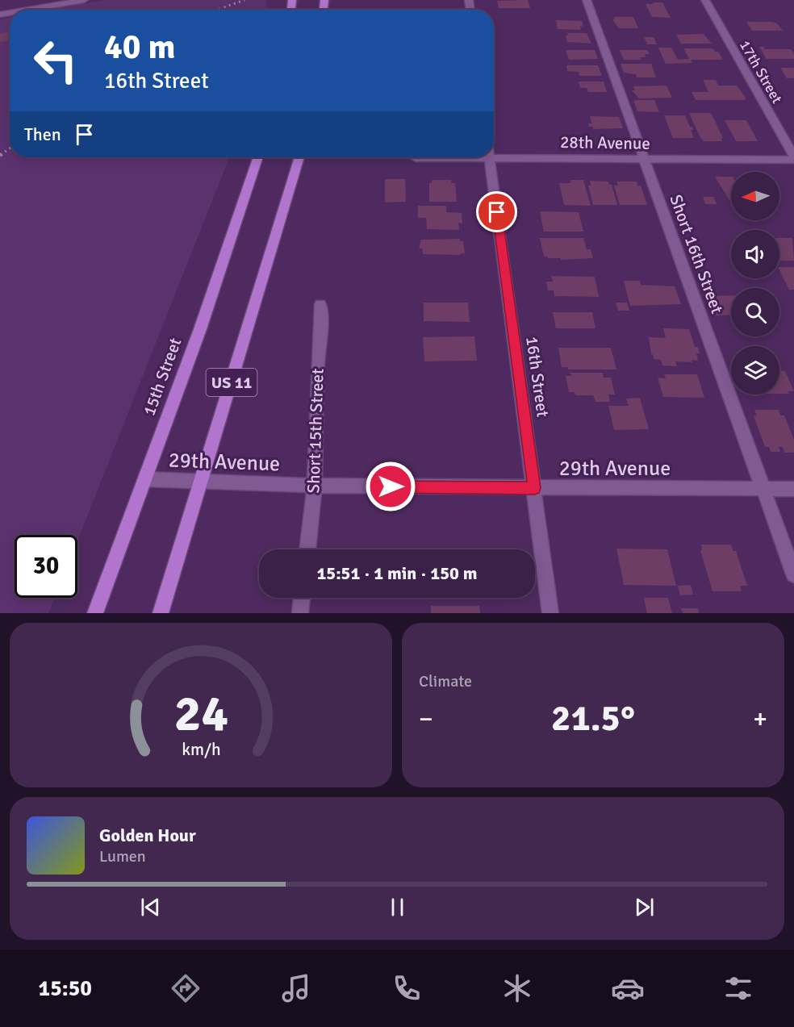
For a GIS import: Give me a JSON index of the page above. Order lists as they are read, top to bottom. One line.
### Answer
{"streets":{"main road":["15th Street","US 11"],"street":["17th Street","28th Avenue","Short 16th Street","16th Street","Short 15th Street","29th Avenue"]},"crossings":[["17th Street","28th Avenue"],["28th Avenue","Short 16th Street"],["Short 16th Street","29th Avenue"],["15th Street","29th Avenue"],["16th Street","29th Avenue"],["US 11","29th Avenue"],["Short 15th Street","29th Avenue"]],"north":"left","page":{"turn":["40 m","16th Street"],"then":"Then","limit":"30","trip":"15:51 · 1 min · 150 m","tile":"Climate","heat":["−","21.5°","+"],"song":["Golden Hour","Lumen"],"tabs":"15:50","gauge":["24","km/h"]}}
